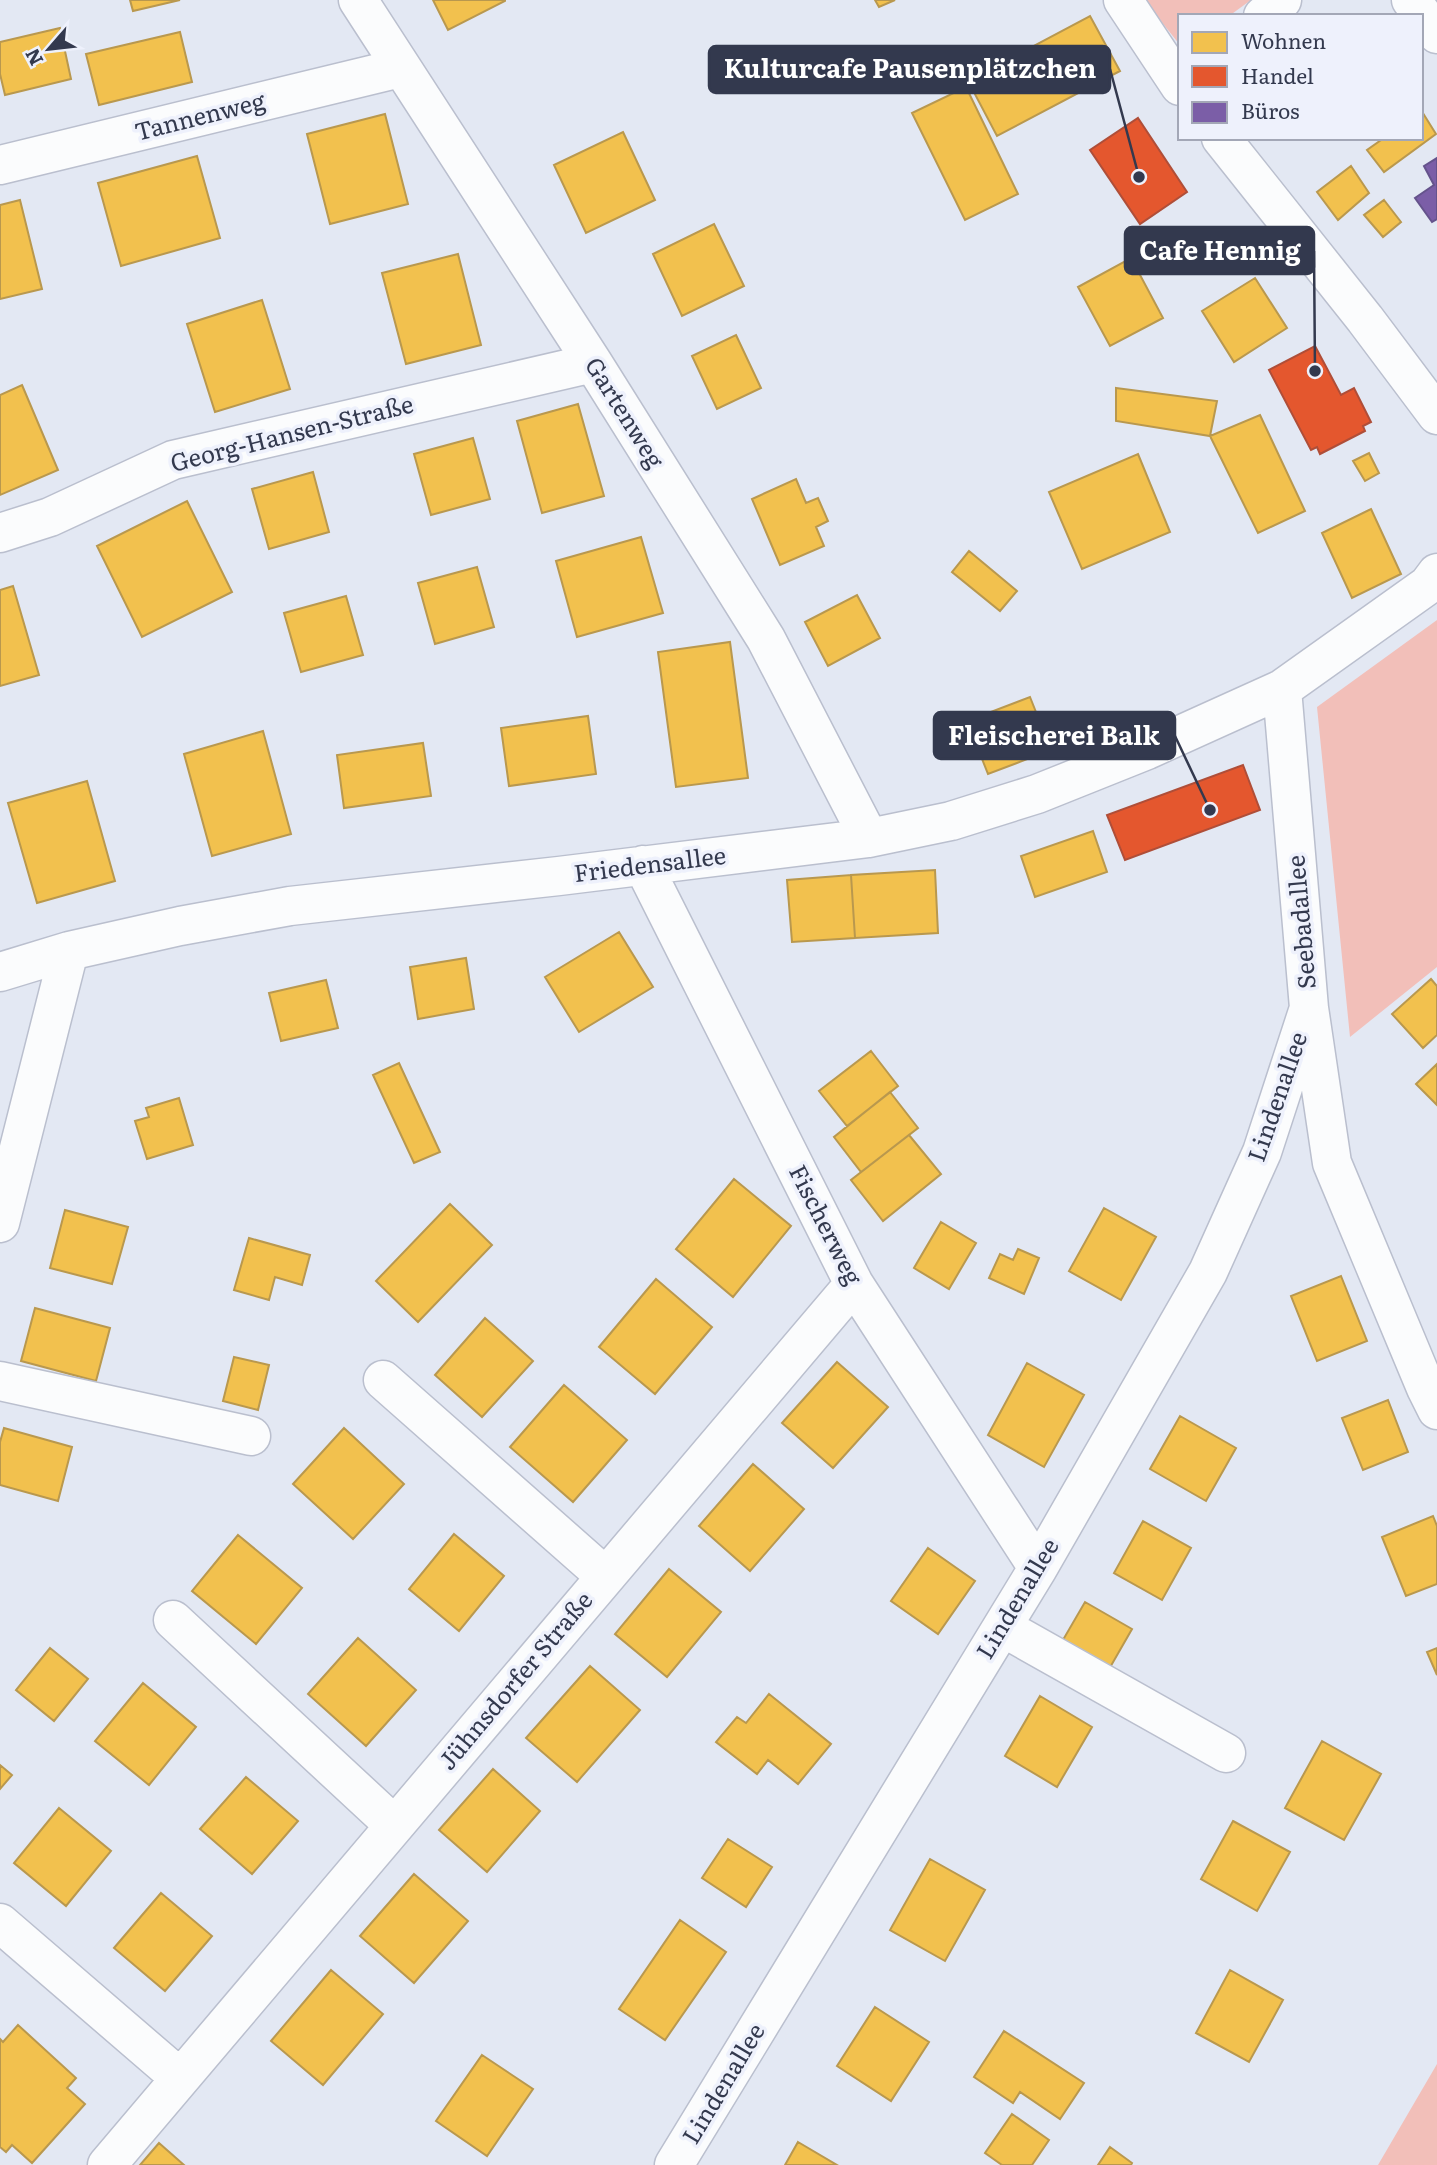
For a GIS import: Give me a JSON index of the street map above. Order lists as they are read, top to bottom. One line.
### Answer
{"streets":{"street":["Tannenweg","Gartenweg","Georg-Hansen-Straße","Friedensallee","Seebadallee","Lindenallee","Fischerweg","Jühnsdorfer Straße"]},"crossings":[["Tannenweg","Gartenweg"],["Gartenweg","Georg-Hansen-Straße"],["Gartenweg","Friedensallee"],["Friedensallee","Seebadallee"],["Friedensallee","Fischerweg"],["Seebadallee","Lindenallee"],["Lindenallee","Fischerweg"],["Fischerweg","Jühnsdorfer Straße"]],"places":["Kulturcafe Pausenplätzchen","Cafe Hennig","Fleischerei Balk"],"legend":["Wohnen","Handel","Büros"],"north":"bottom left"}
